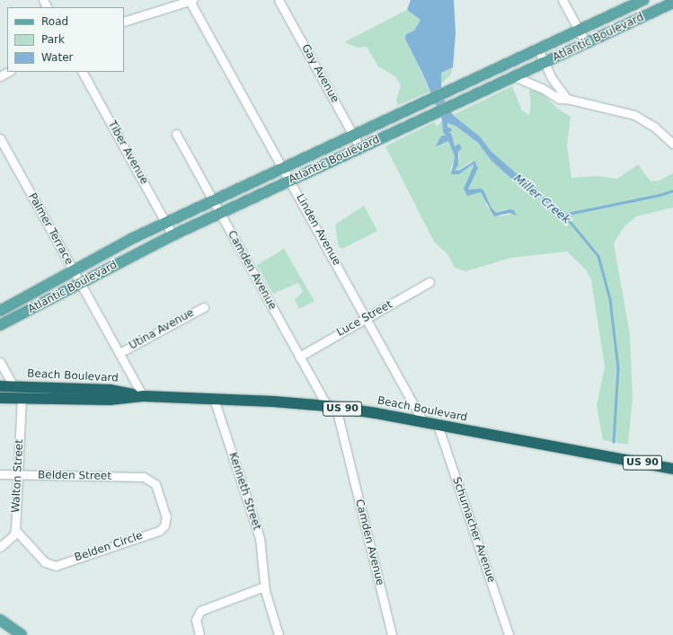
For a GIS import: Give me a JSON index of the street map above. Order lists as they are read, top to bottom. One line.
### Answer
{"streets":{"highway":["Beach Boulevard","US 90"],"main road":["Atlantic Boulevard"],"street":["Gay Avenue","Tiber Avenue","Palmer Terrace","Linden Avenue","Camden Avenue","Luce Street","Utina Avenue","Walton Street","Belden Street","Kenneth Street","Schumacher Avenue","Belden Circle"]},"crossings":[["Atlantic Boulevard","Gay Avenue"],["Atlantic Boulevard","Tiber Avenue"],["Atlantic Boulevard","Palmer Terrace"],["Atlantic Boulevard","Linden Avenue"],["Atlantic Boulevard","Camden Avenue"],["Palmer Terrace","Utina Avenue"],["Palmer Terrace","Beach Boulevard"],["Linden Avenue","Luce Street"],["Linden Avenue","Beach Boulevard"],["Camden Avenue","Luce Street"],["Camden Avenue","Beach Boulevard"],["Beach Boulevard","Walton Street"],["Beach Boulevard","Kenneth Street"],["Beach Boulevard","Schumacher Avenue"],["Walton Street","Belden Street"],["Walton Street","Belden Circle"],["Belden Street","Belden Circle"]],"water":["Miller Creek"],"legend":["Road","Park","Water"]}
